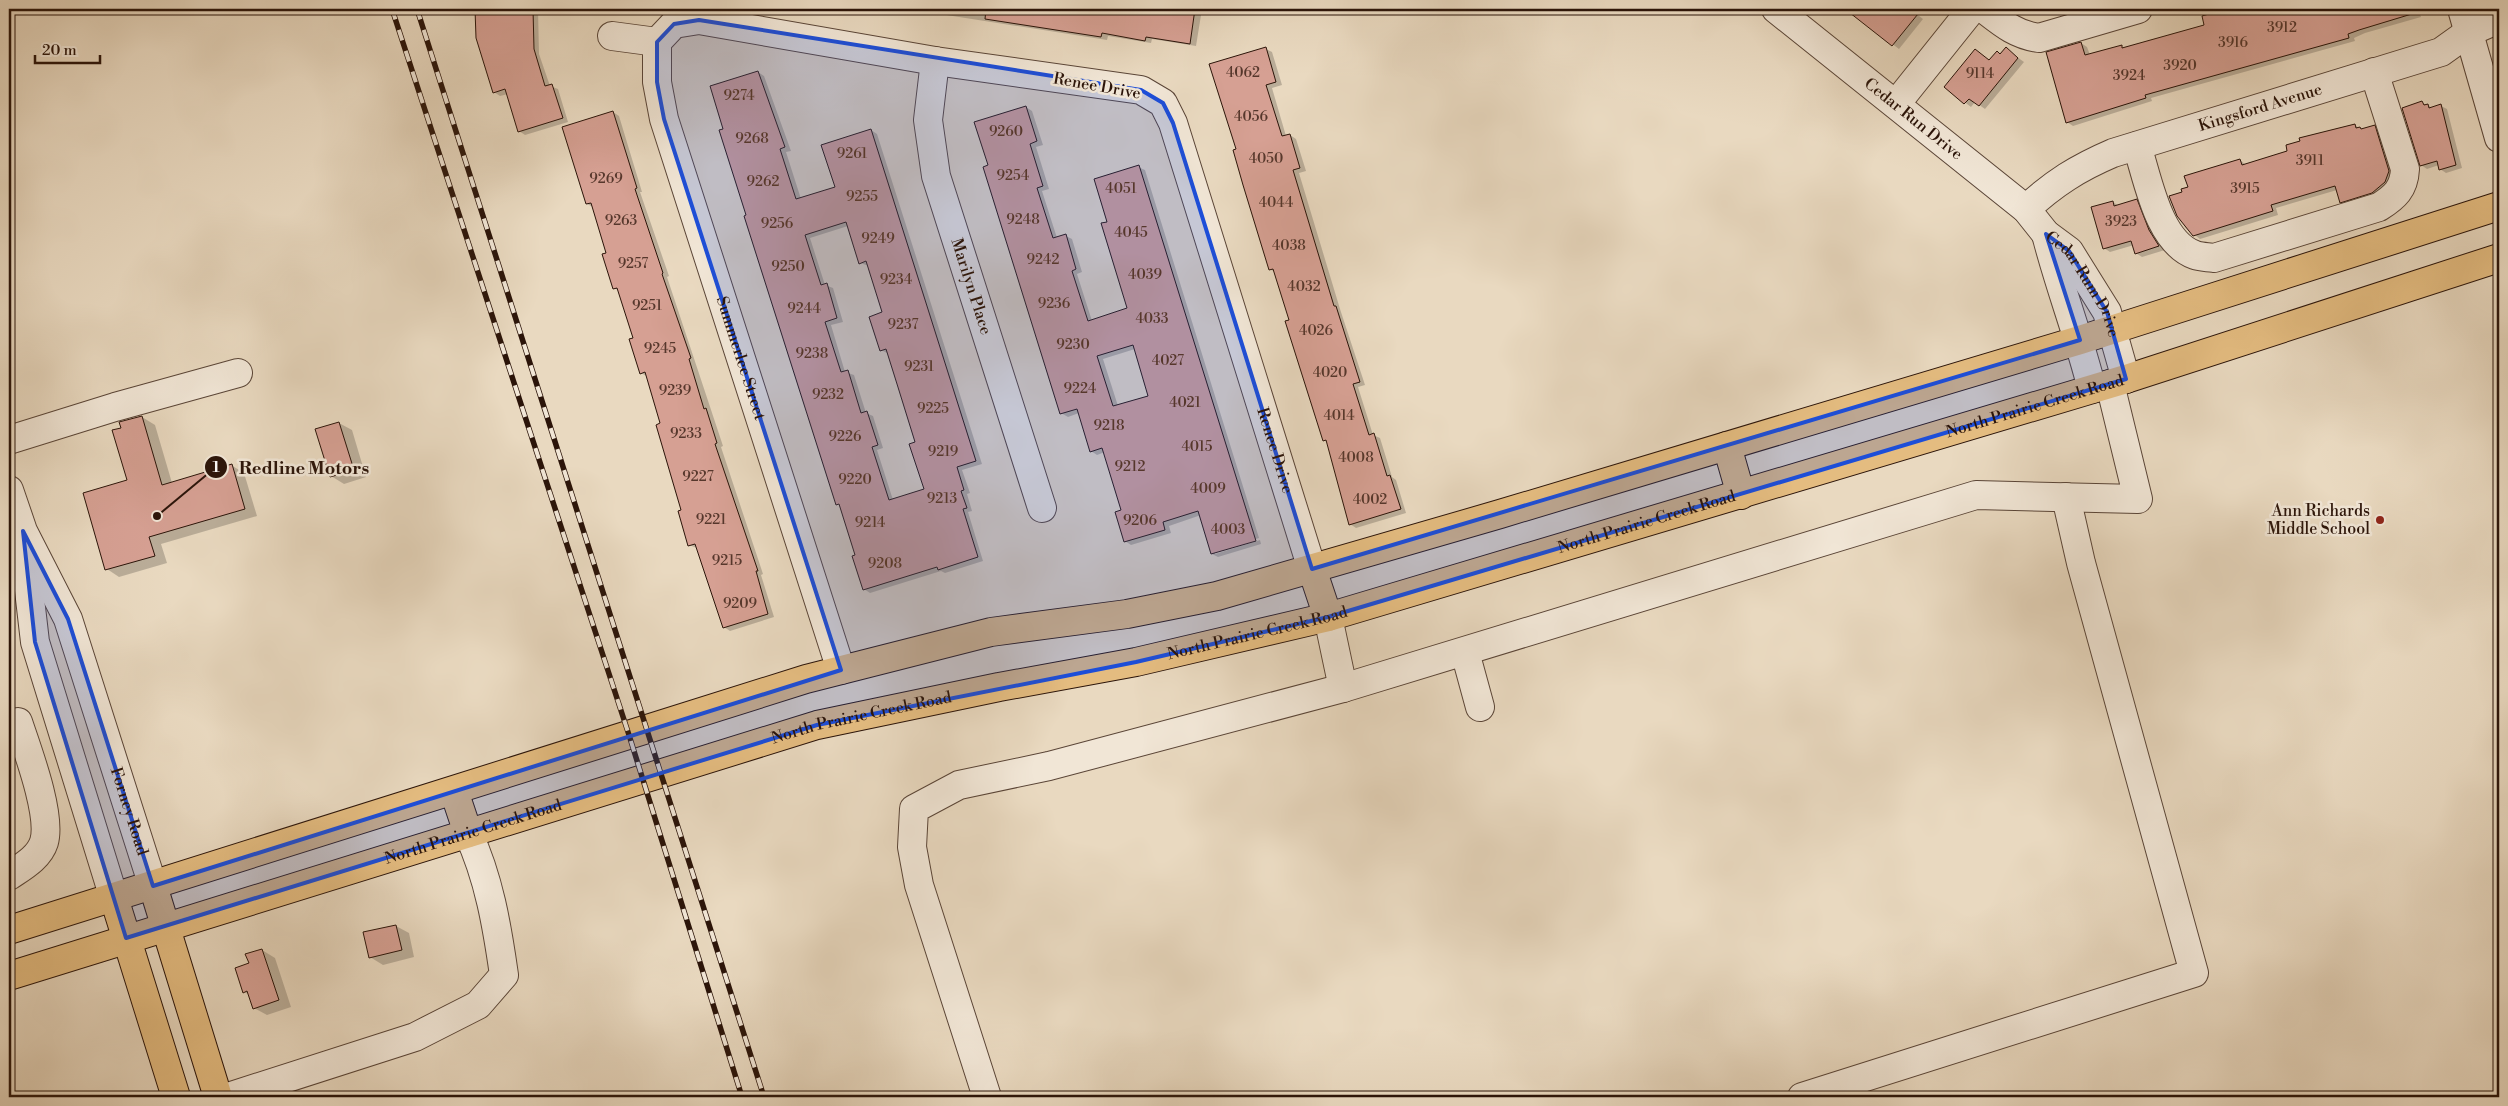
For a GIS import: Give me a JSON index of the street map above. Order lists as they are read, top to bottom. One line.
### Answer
{"streets":{"main road":["North Prairie Creek Road","Forney Road"],"street":["Renee Drive","Kingsford Avenue","Cedar Run Drive","Marilyn Place","Cedar Rum Drive","Summerlee Street"]},"crossings":[["Renee Drive","Marilyn Place"],["Renee Drive","Summerlee Street"],["Kingsford Avenue","Cedar Run Drive"],["Cedar Run Drive","Cedar Rum Drive"],["Cedar Rum Drive","North Prairie Creek Road"],["North Prairie Creek Road","Forney Road"]],"places":["Redline Motors","Ann Richards Middle School"],"house_numbers":["3912","3916","3920","4062","9114","3924","9274","4056","9260","9268","9261","4050","3911","9254","9269","9262","4051","3915","9255","4044","9248","9263","3923","9256","4045","9249","4038","9242","9257","9250","4039","9234","4032","9236","9251","9244","4033","9237","4026","9230","9245","9238","4027","9231","4020","9224","9239","9232","4021","9225","4014","9218","9233","9226","4015","9219","4008","9212","9227","9220","4009","9213","4002","9221","9206","9214","4003","9215","9208","9209"],"scale_bar":"20 m"}
